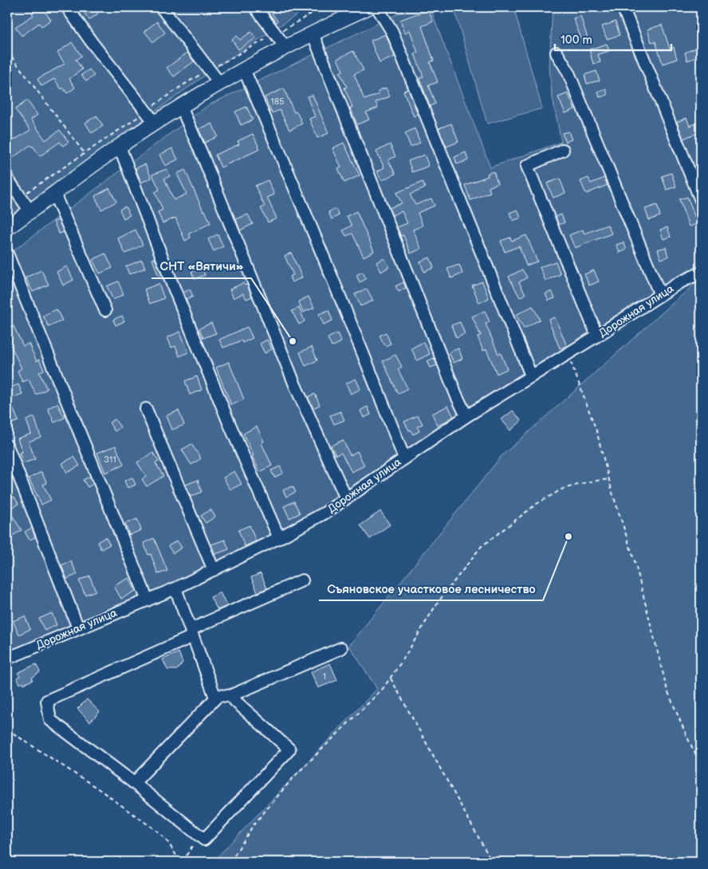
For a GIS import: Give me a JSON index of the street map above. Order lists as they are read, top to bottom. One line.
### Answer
{"streets":{"street":["Дорожная улица"]},"places":["СНТ «Вятичи»","Съяновское участковое лесничество"],"house_numbers":["185","311","1"],"scale_bar":"100 m"}
